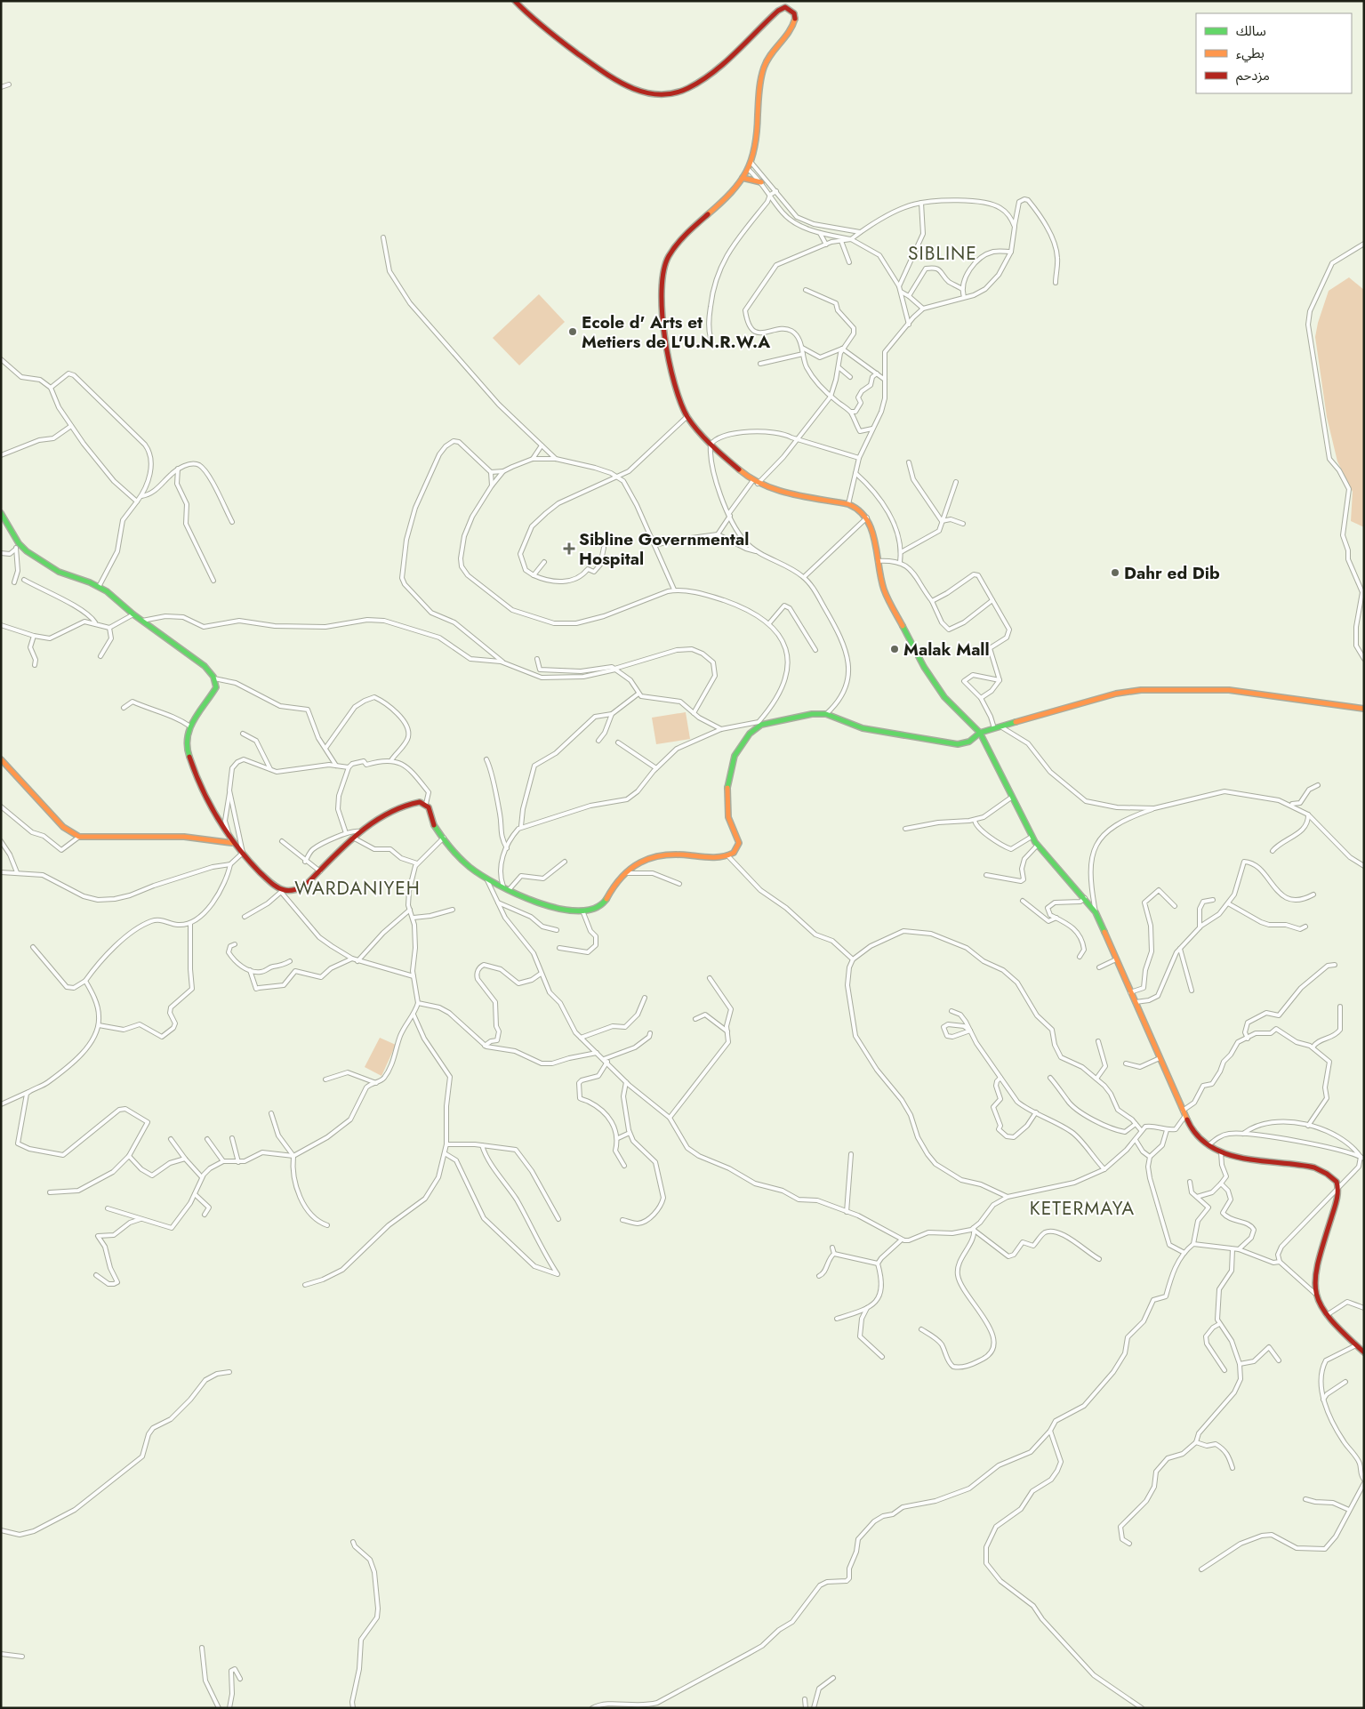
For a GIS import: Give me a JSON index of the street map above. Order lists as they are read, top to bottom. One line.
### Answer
{"districts":["SIBLINE","WARDANIYEH","KETERMAYA"],"places":{"other":["Ecole d' Arts et Metiers de L'U.N.R.W.A","Dahr ed Dib","Malak Mall"],"health":["Sibline Governmental Hospital"]},"legend":["سالك","بطيء","مزدحم"]}
